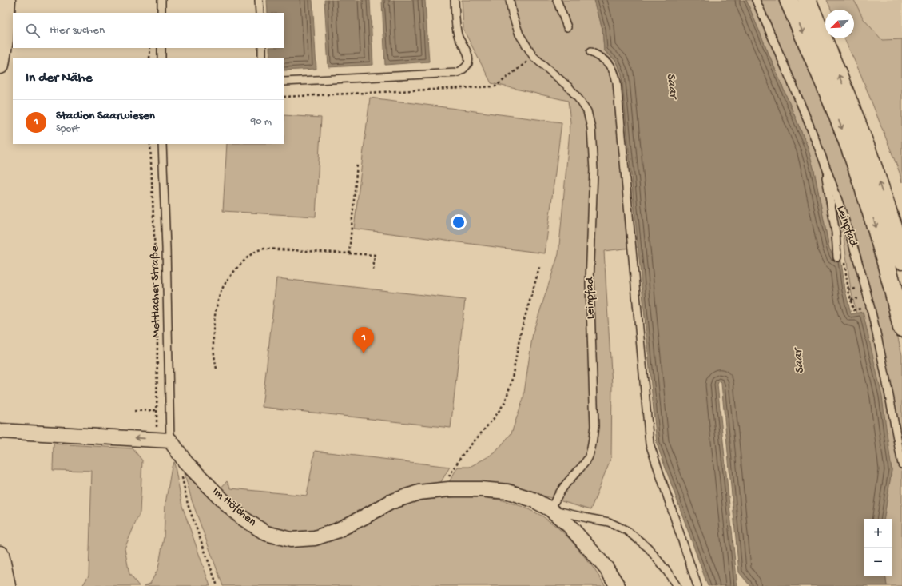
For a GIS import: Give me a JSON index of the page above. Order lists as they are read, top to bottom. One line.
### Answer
{"streets":{"street":["Im Höfchen"],"lane":["Leinpfad","Mettlacher Straße"]},"crossings":[["Leinpfad","Im Höfchen"],["Mettlacher Straße","Im Höfchen"]],"water":["Saar"],"north":"bottom left","page":{"search":"Hier suchen","heading":"In der Nähe","list":[{"mark":"1","name":"Stadion Saarwiesen","note":"Sport","value":"90 m"}],"pins":"1","map_buttons":["+","−"]}}
